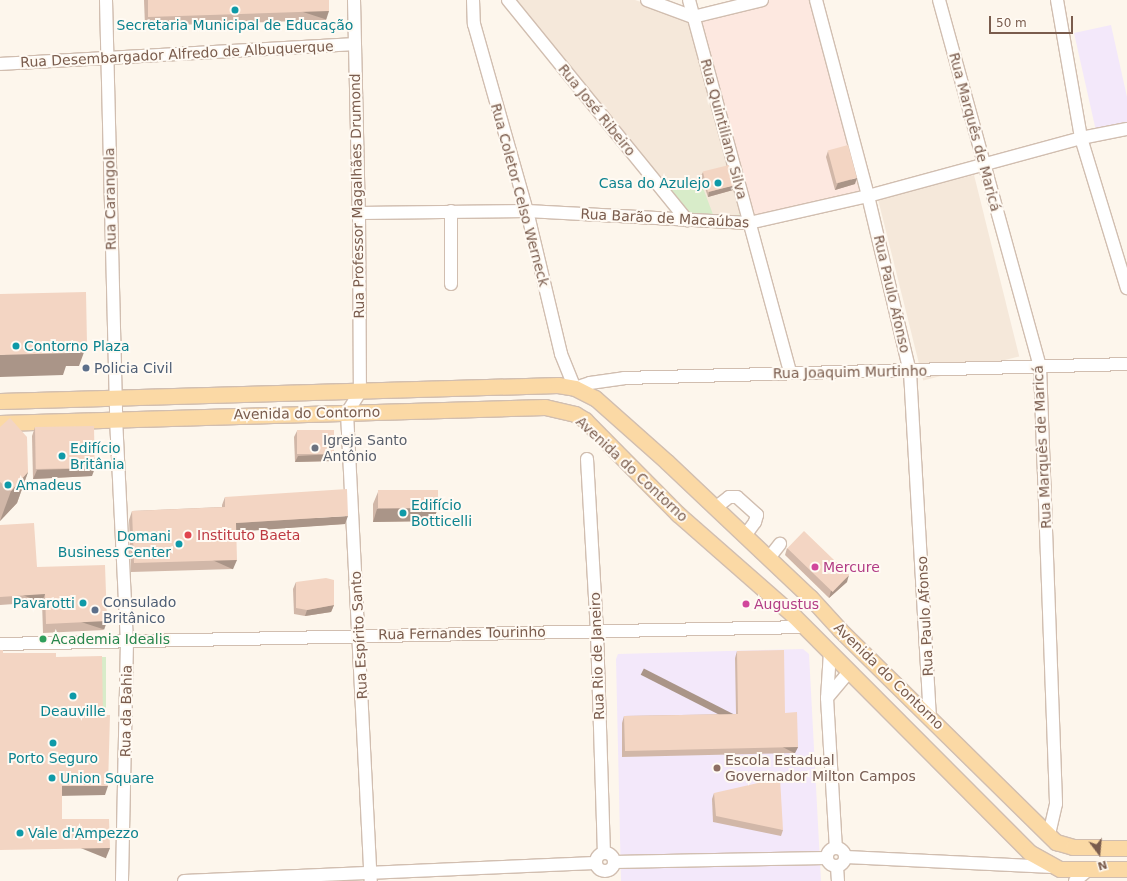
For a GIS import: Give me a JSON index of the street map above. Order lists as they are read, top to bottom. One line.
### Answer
{"streets":{"main road":["Avenida do Contorno"],"street":["Rua Desembargador Alfredo de Albuquerque","Rua José Ribeiro","Rua Quintiliano Silva","Rua Marquês de Maricá","Rua Coletor Celso Werneck","Rua Professor Magalhães Drumond","Rua Carangola","Rua Barão de Macaúbas","Rua Paulo Afonso","Rua Joaquim Murtinho","Rua Fernandes Tourinho","Rua Espírito Santo","Rua Rio de Janeiro","Rua da Bahia"]},"crossings":[["Rua Desembargador Alfredo de Albuquerque","Rua Professor Magalhães Drumond"],["Rua Desembargador Alfredo de Albuquerque","Rua Carangola"],["Rua José Ribeiro","Rua Barão de Macaúbas"],["Rua Quintiliano Silva","Rua Barão de Macaúbas"],["Rua Quintiliano Silva","Rua Joaquim Murtinho"],["Rua Marquês de Maricá","Rua Barão de Macaúbas"],["Rua Marquês de Maricá","Rua Joaquim Murtinho"],["Rua Marquês de Maricá","Avenida do Contorno"],["Rua Coletor Celso Werneck","Rua Barão de Macaúbas"],["Rua Coletor Celso Werneck","Rua Joaquim Murtinho"],["Rua Coletor Celso Werneck","Avenida do Contorno"],["Rua Professor Magalhães Drumond","Rua Barão de Macaúbas"],["Rua Professor Magalhães Drumond","Avenida do Contorno"],["Rua Carangola","Avenida do Contorno"],["Rua Carangola","Rua da Bahia"],["Rua Barão de Macaúbas","Rua Paulo Afonso"],["Rua Paulo Afonso","Rua Joaquim Murtinho"],["Rua Paulo Afonso","Avenida do Contorno"],["Rua Joaquim Murtinho","Avenida do Contorno"],["Avenida do Contorno","Rua Fernandes Tourinho"],["Avenida do Contorno","Rua Espírito Santo"],["Avenida do Contorno","Rua da Bahia"],["Rua Fernandes Tourinho","Rua Espírito Santo"],["Rua Fernandes Tourinho","Rua Rio de Janeiro"],["Rua Fernandes Tourinho","Rua da Bahia"]],"places":["Secretaria Municipal de Educação","Casa do Azulejo","Contorno Plaza","Policia Civil","Igreja Santo Antônio","Edifício Britânia","Amadeus","Edifício Botticelli","Instituto Baeta","Domani Business Center","Mercure","Pavarotti","Augustus","Consulado Britânico","Academia Idealis","Deauville","Porto Seguro","Escola Estadual Governador Milton Campos","Union Square","Vale d'Ampezzo"],"scale_bar":"50 m","north":"bottom"}
